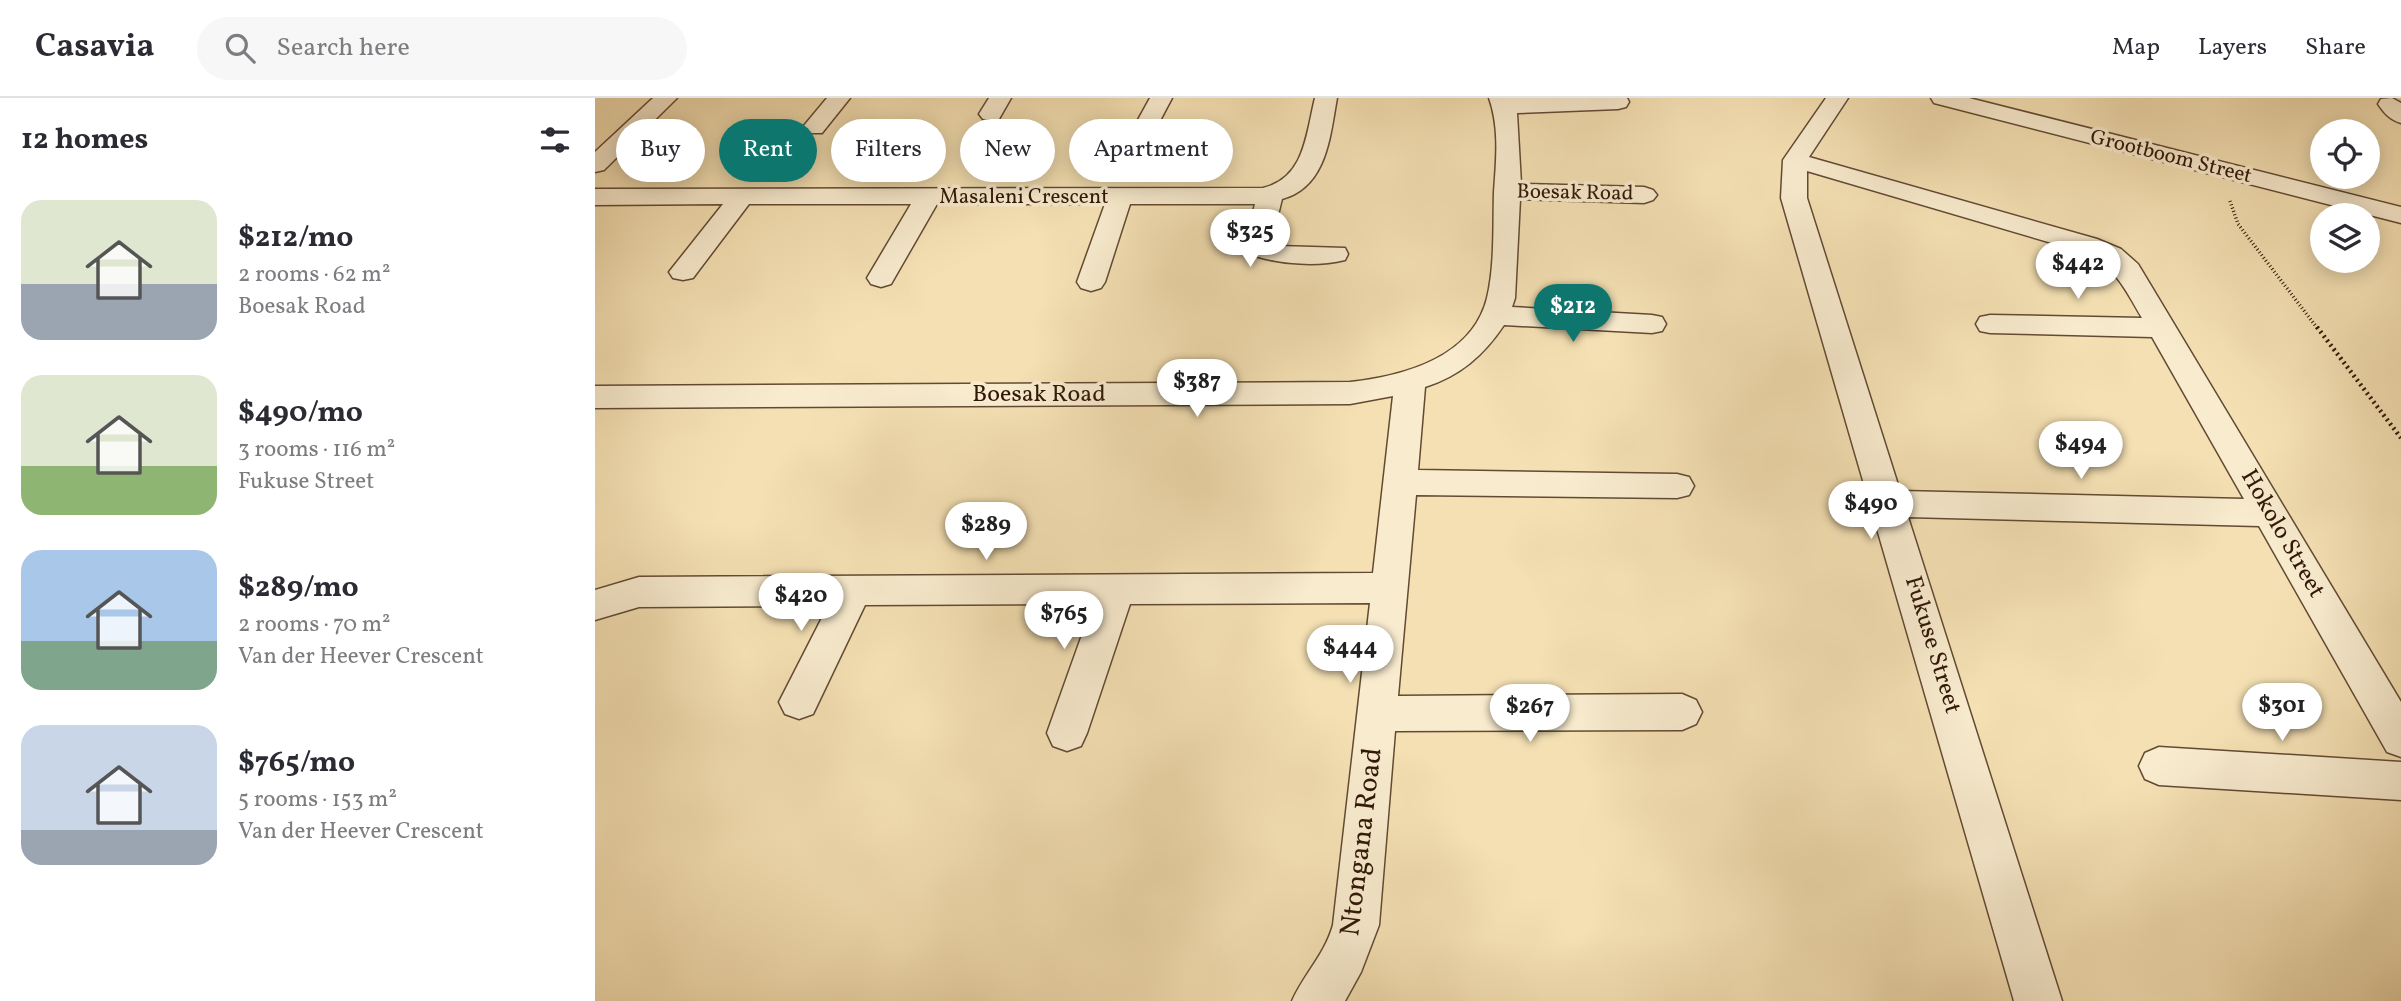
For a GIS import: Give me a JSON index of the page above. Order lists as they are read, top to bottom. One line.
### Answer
{"streets":{"street":["Grootboom Street","Boesak Road","Masaleni Crescent","Hokolo Street","Fukuse Street","Ntongana Road"]},"crossings":[["Boesak Road","Ntongana Road"],["Hokolo Street","Fukuse Street"]],"page":{"header":"Casavia","search":"Search here","nav":["Map","Layers","Share"],"heading":"12 homes","chip":["Buy","Rent","Filters","New","Apartment"],"list":[{"name":"$212/mo","note":"2 rooms · 62 m² · Boesak Road"},{"name":"$490/mo","note":"3 rooms · 116 m² · Fukuse Street"},{"name":"$289/mo","note":"2 rooms · 70 m² · Van der Heever Crescent"},{"name":"$765/mo","note":"5 rooms · 153 m² · Van der Heever Crescent"}],"price":["$325","$442","$212","$387","$494","$490","$289","$420","$765","$444","$301","$267"]}}
